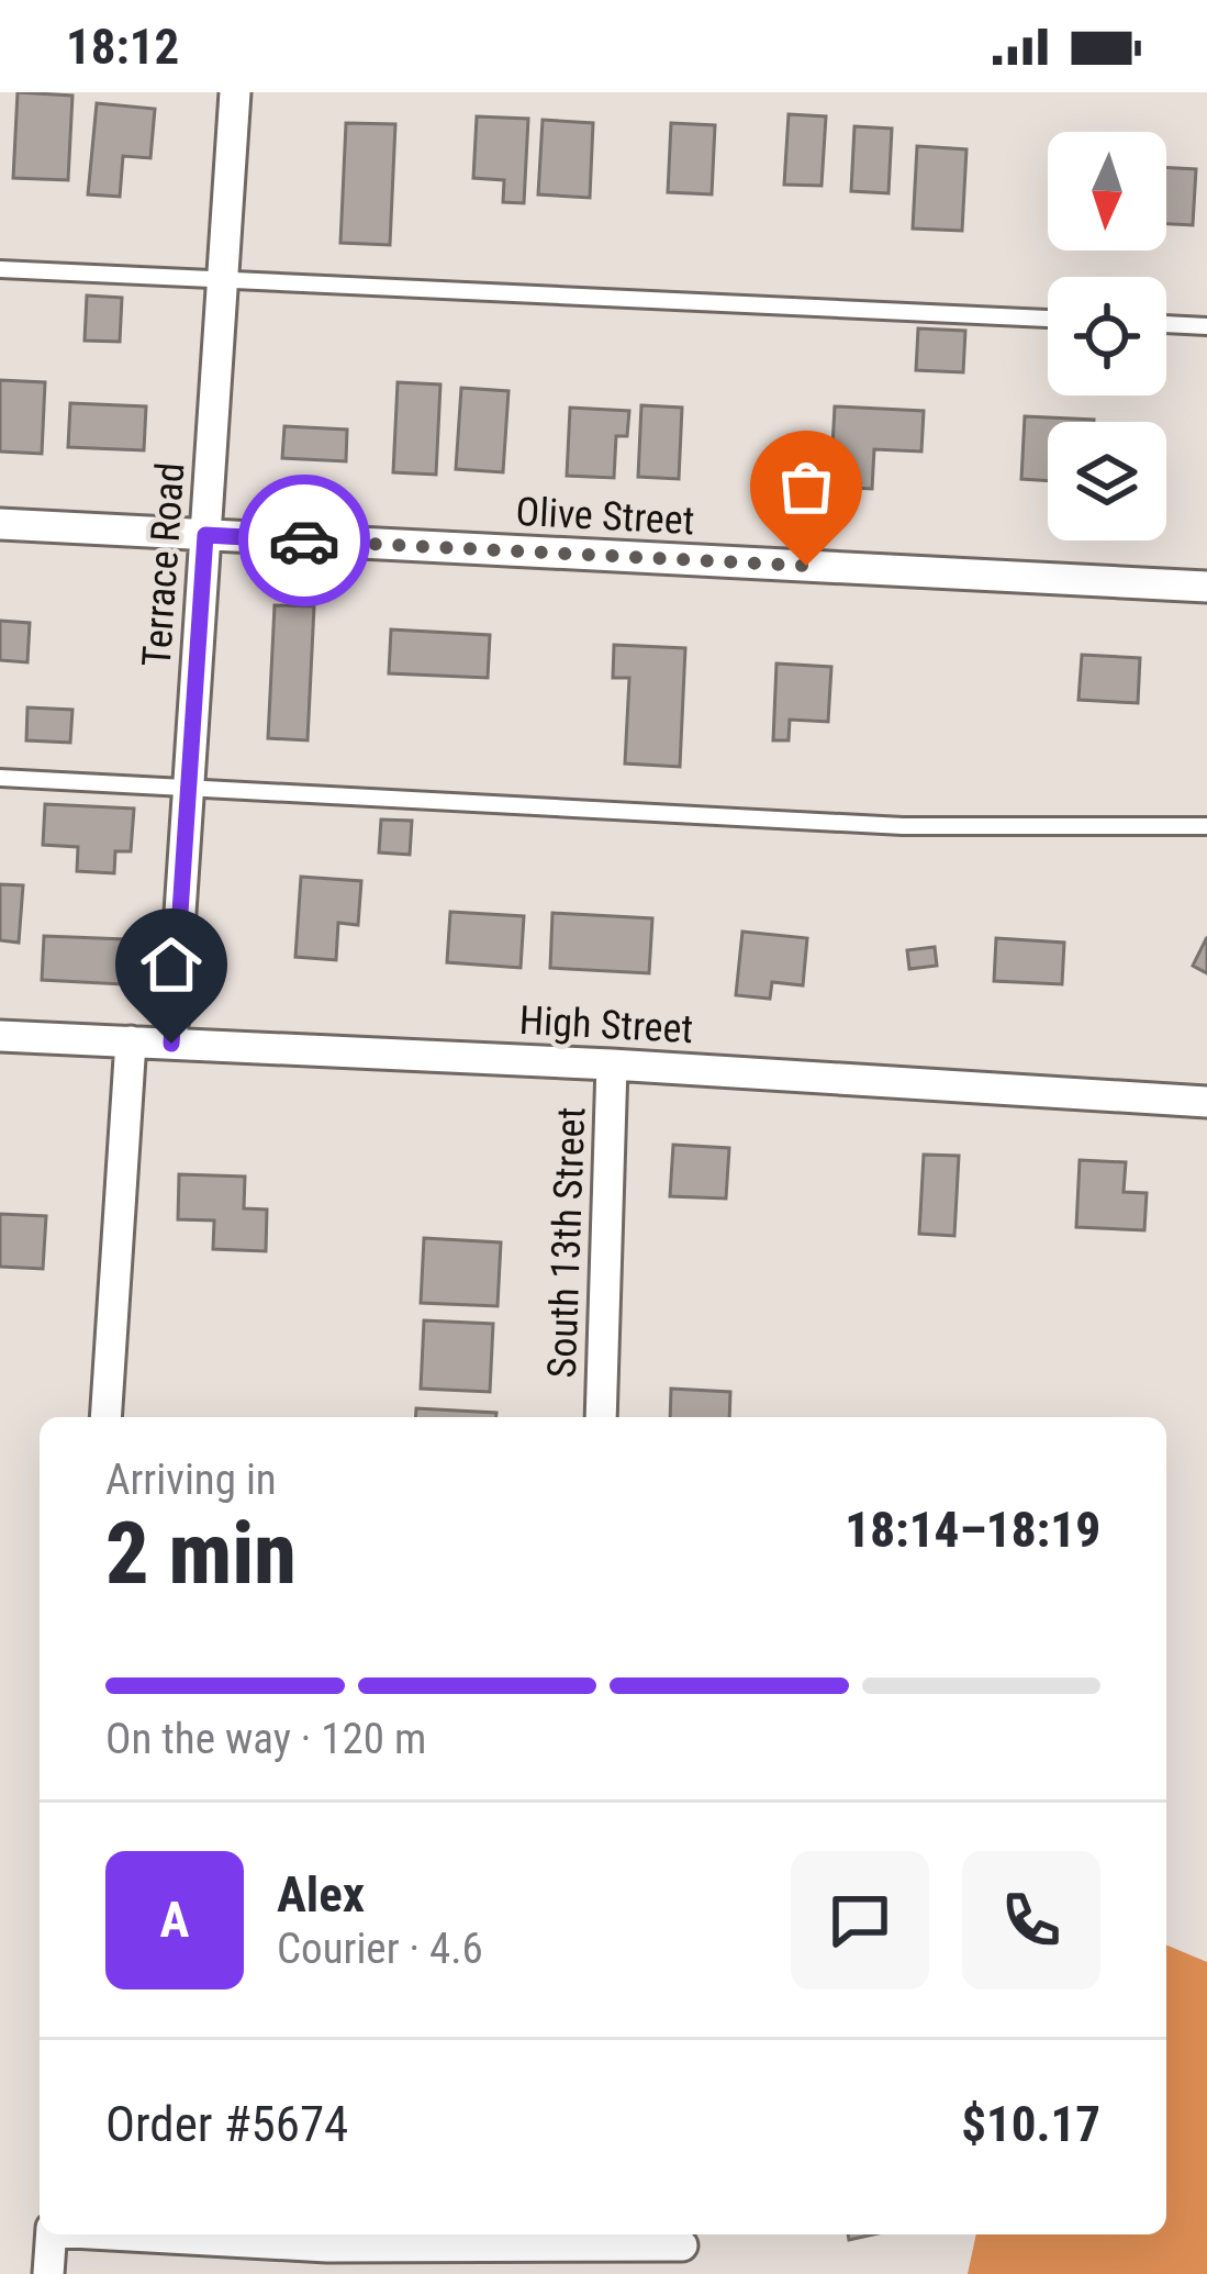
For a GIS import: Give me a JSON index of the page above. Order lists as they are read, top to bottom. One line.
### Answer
{"streets":{"street":["Olive Street","Terrace Road","High Street","South 13th Street"]},"crossings":[["Olive Street","Terrace Road"],["Terrace Road","High Street"],["High Street","South 13th Street"]],"north":"bottom","page":{"status":"18:12","heading":["2 min","Arriving in","18:14–18:19"],"panel":["Alex","Courier · 4.6","Order #5674","$10.17"],"bar":"On the way · 120 m","round":"A"}}
